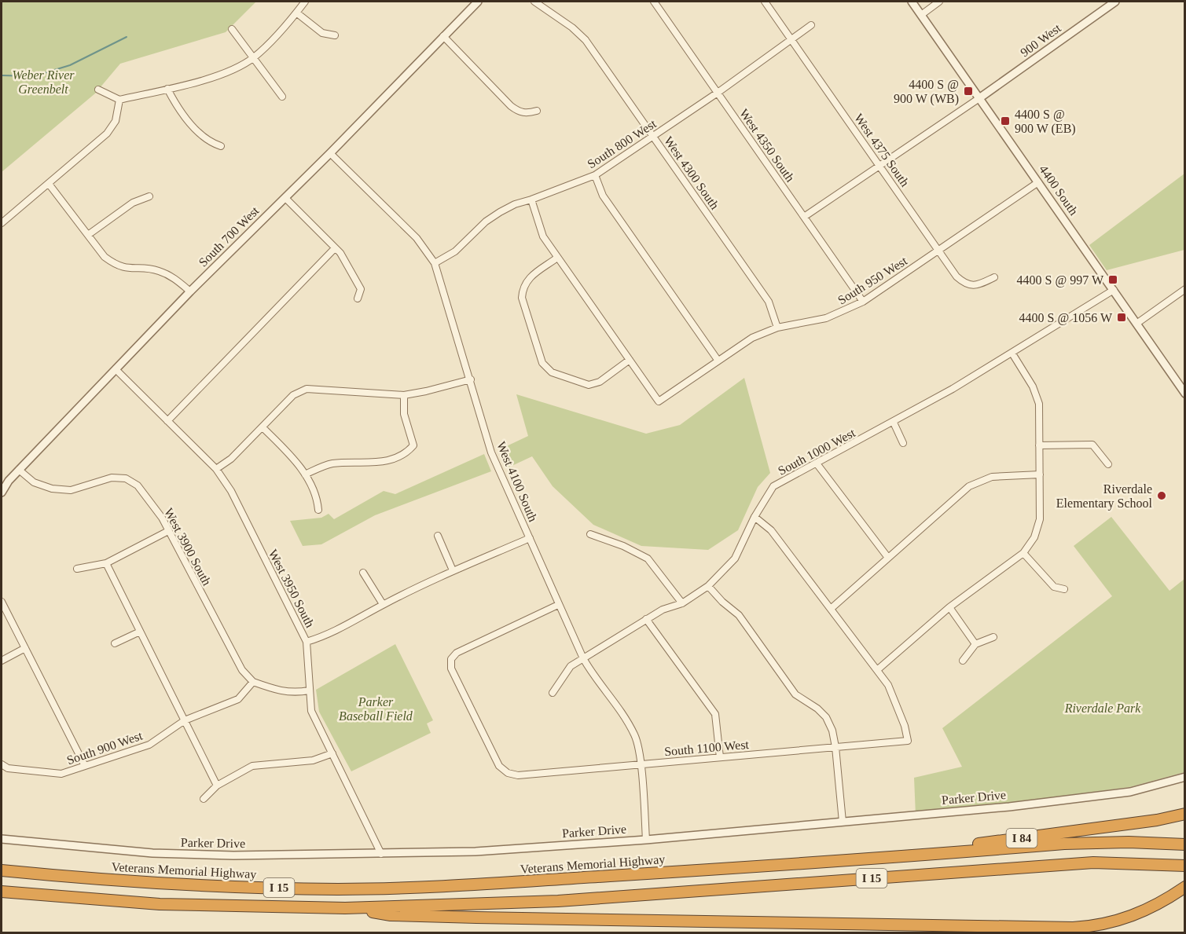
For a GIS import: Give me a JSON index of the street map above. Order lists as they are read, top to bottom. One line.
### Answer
{"streets":{"highway":["I 84","Veterans Memorial Highway","I 15"],"street":["900 West","South 800 West","West 4350 South","West 4375 South","West 4300 South","4400 South","South 700 West","South 950 West","South 1000 West","West 4100 South","West 3900 South","West 3950 South","South 900 West","South 1100 West","Parker Drive"]},"crossings":[["900 West","4400 South"],["South 800 West","West 4350 South"],["South 800 West","West 4375 South"],["South 800 West","West 4300 South"],["South 800 West","West 4100 South"],["West 4350 South","South 950 West"],["West 4375 South","South 950 West"],["West 4300 South","South 950 West"],["4400 South","South 950 West"],["4400 South","South 1000 West"],["South 700 West","West 4100 South"],["South 700 West","West 3900 South"],["South 700 West","West 3950 South"],["South 1000 West","West 4100 South"],["West 4100 South","South 1100 West"],["West 4100 South","Parker Drive"],["West 3900 South","South 900 West"],["West 3950 South","Parker Drive"],["I 84","Veterans Memorial Highway"]],"parks":["Weber River Greenbelt","Parker Baseball Field","Riverdale Park"],"places":{"transit":["4400 S @ 900 W (WB)","4400 S @ 900 W (EB)","4400 S @ 997 W","4400 S @ 1056 W"],"other":["Riverdale Elementary School"]}}
